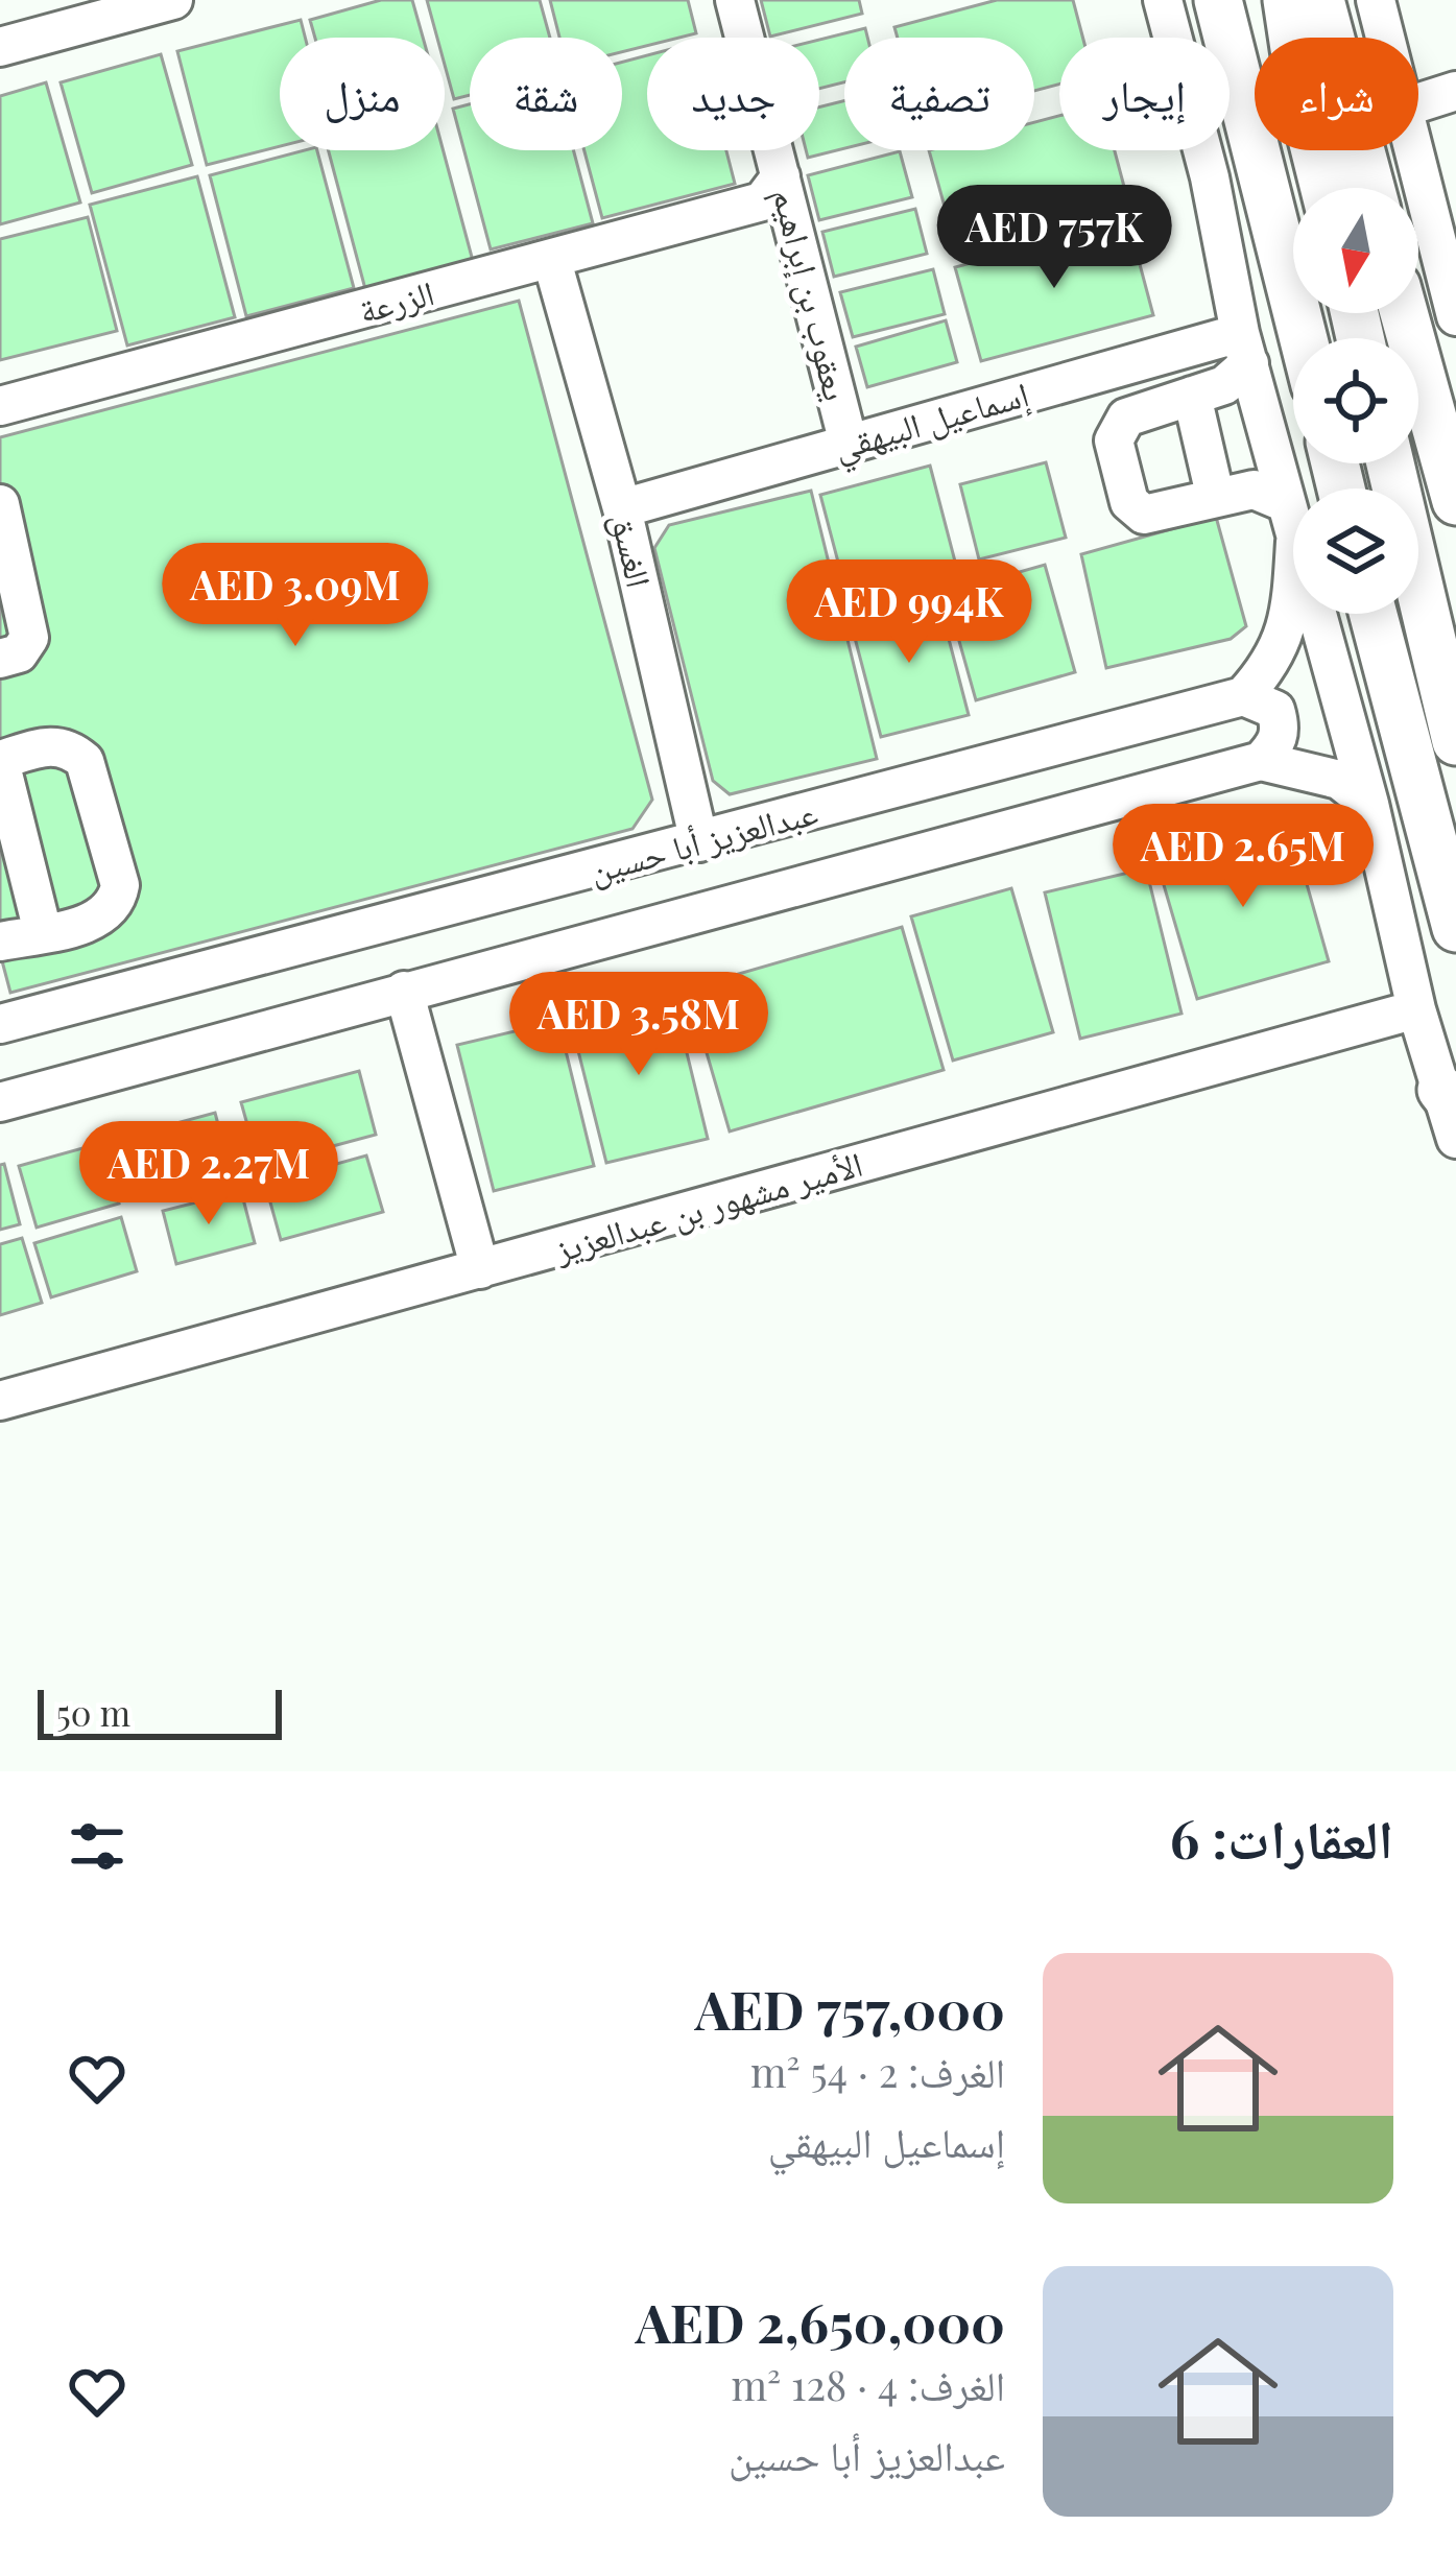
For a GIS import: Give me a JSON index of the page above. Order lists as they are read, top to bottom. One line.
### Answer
{"streets":{"street":["يعقوب بن إبراهيم","الزرعة","إسماعيل البيهقي","الغسق","عبدالعزيز أبا حسين","الأمير مشهور بن عبدالعزيز"]},"crossings":[["يعقوب بن إبراهيم","الزرعة"],["يعقوب بن إبراهيم","إسماعيل البيهقي"],["الزرعة","الغسق"],["إسماعيل البيهقي","الغسق"],["الغسق","عبدالعزيز أبا حسين"]],"scale_bar":"50 m","north":"bottom","page":{"chip":["شراء","إيجار","تصفية","جديد","شقة","منزل"],"price":["AED 757K","AED 3.09M","AED 994K","AED 2.65M","AED 3.58M","AED 2.27M"],"scale":"50 m","heading":"العقارات: 6","list":[{"name":"AED 757,000","note":"الغرف: 2 · 54 m² · إسماعيل البيهقي"},{"name":"AED 2,650,000","note":"الغرف: 4 · 128 m² · عبدالعزيز أبا حسين"}]}}
